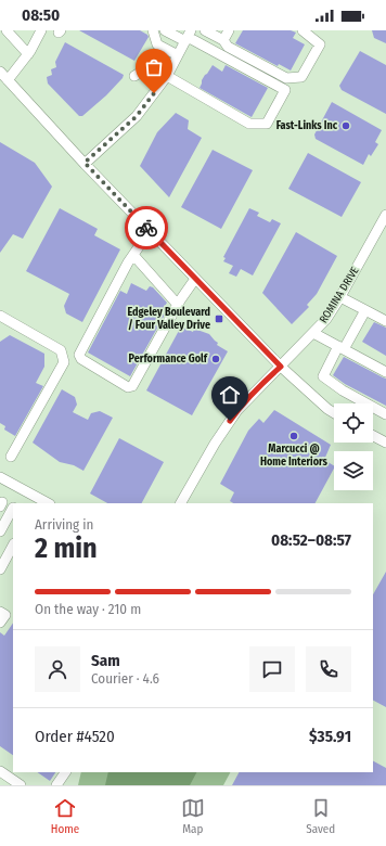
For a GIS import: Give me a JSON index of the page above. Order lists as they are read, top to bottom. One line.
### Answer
{"streets":{"street":["ROMINA DRIVE"]},"places":{"other":["Fast-Links Inc","Performance Golf","Marcucci @ Home Interiors"],"transit":["Edgeley Boulevard / Four Valley Drive"]},"page":{"status":"08:50","heading":["2 min","Arriving in","08:52–08:57"],"panel":["Sam","Courier · 4.6","Order #4520","$35.91"],"bar":"On the way · 210 m","tabs":["Home","Map","Saved"]}}
